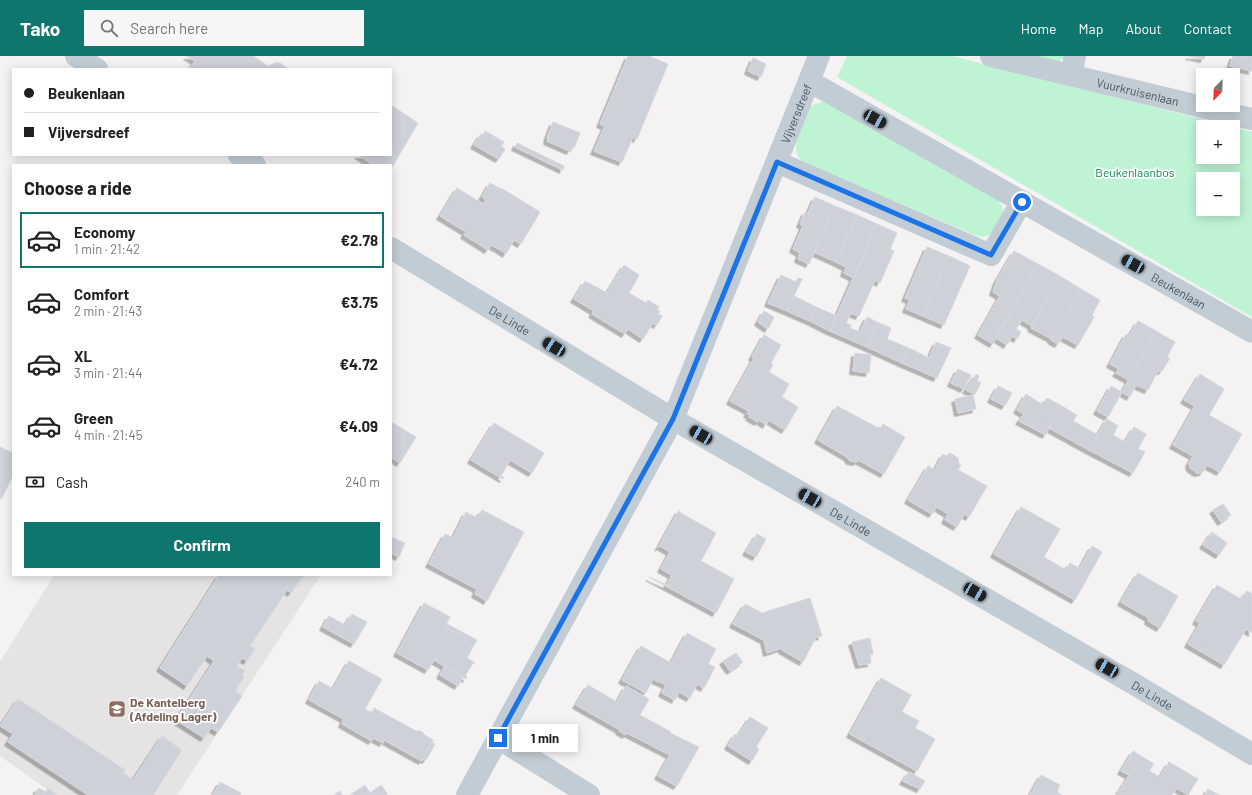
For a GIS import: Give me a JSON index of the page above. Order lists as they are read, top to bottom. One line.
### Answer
{"streets":{"street":["Vuurkruisenlaan","Vijversdreef","Beukenlaan","De Linde"]},"crossings":[["Vijversdreef","Beukenlaan"],["Vijversdreef","De Linde"]],"parks":["Beukenlaanbos"],"places":{"school or university":["De Kantelberg (Afdeling Lager)"]},"north":"bottom left","page":{"header":"Tako","search":"Search here","nav":["Home","Map","About","Contact"],"map_buttons":["+","−"],"banner":["Beukenlaan","Vijversdreef"],"heading":"Choose a ride","list":[{"name":"Economy","note":"1 min · 21:42","value":"€2.78"},{"name":"Comfort","note":"2 min · 21:43","value":"€3.75"},{"name":"XL","note":"3 min · 21:44","value":"€4.72"},{"name":"Green","note":"4 min · 21:45","value":"€4.09"}],"pay":["Cash","240 m"],"buttons":"Confirm","bubble":"1 min"}}
